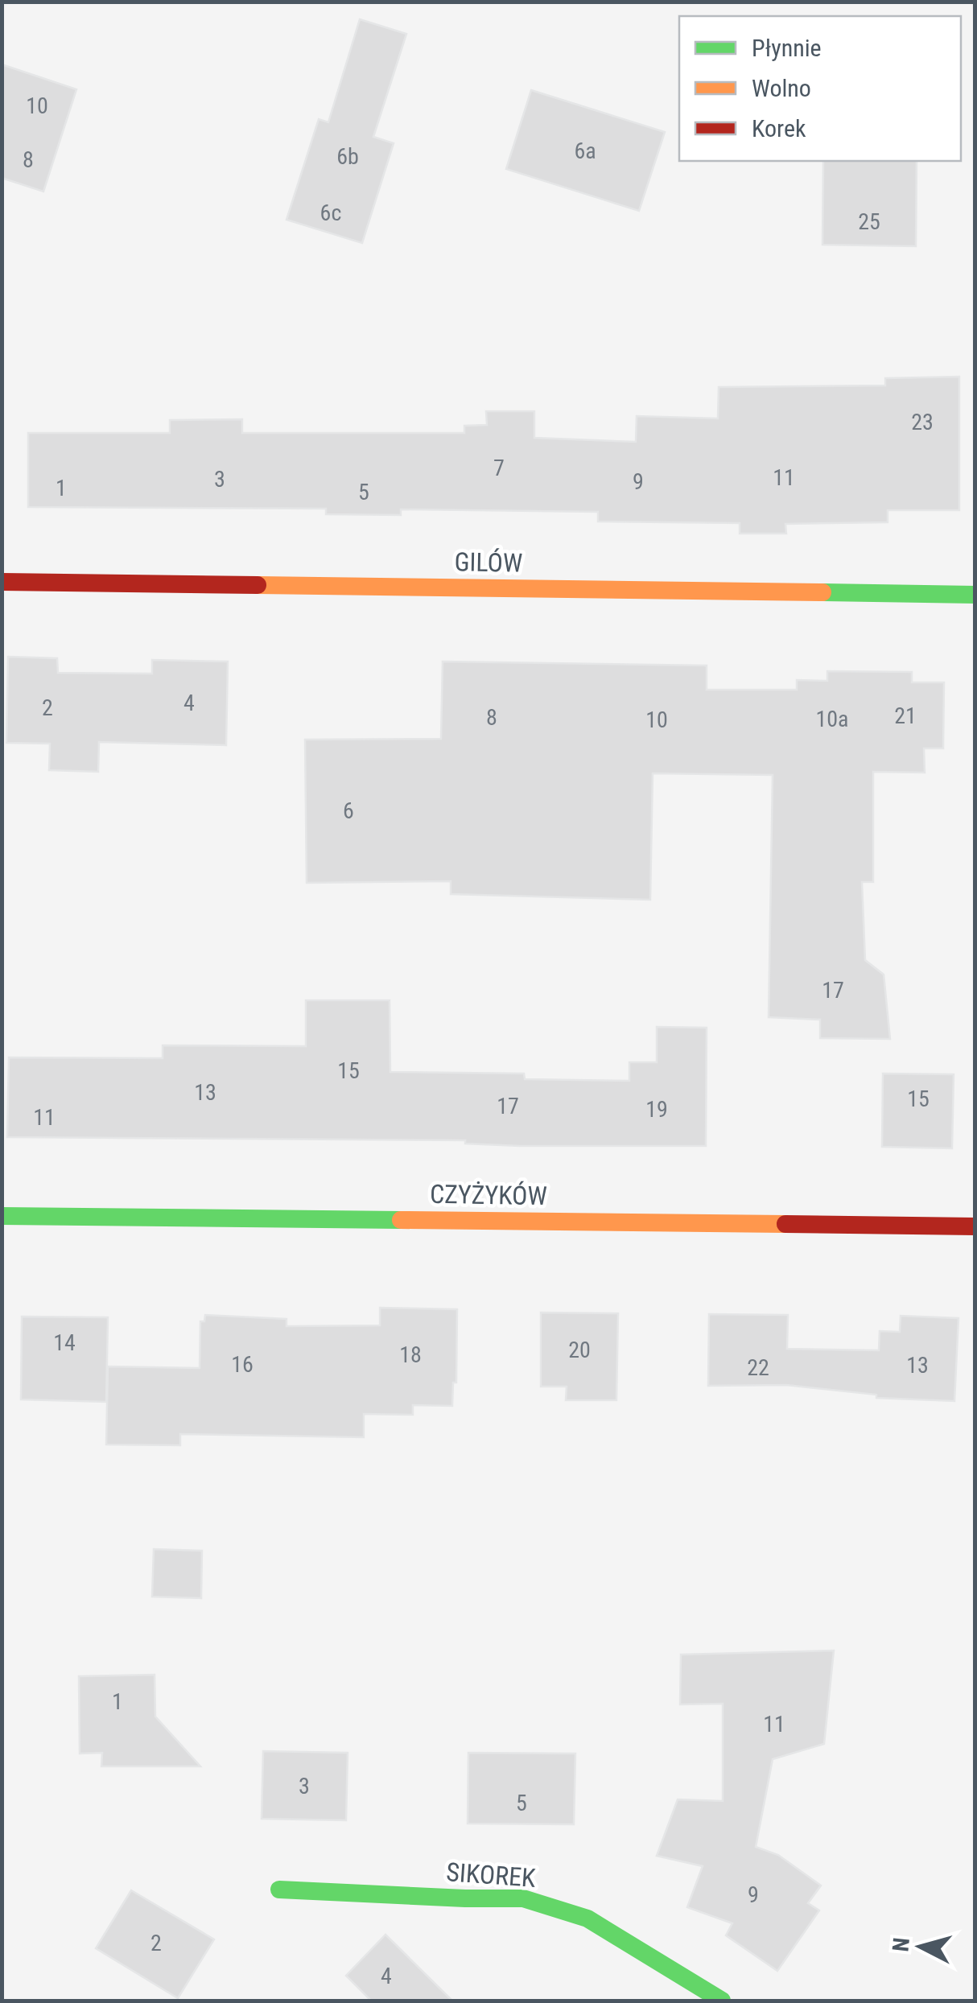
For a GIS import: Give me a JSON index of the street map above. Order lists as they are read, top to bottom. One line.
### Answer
{"streets":{"street":["GILÓW","CZYŻYKÓW","SIKOREK"]},"house_numbers":["10","6a","6b","8","6c","25","23","7","11","3","9","1","5","4","2","21","8","10a","10","6","17","15","13","15","17","19","11","14","20","18","16","13","22","1","11","3","5","9","2","4"],"legend":["Płynnie","Wolno","Korek"],"north":"left"}
